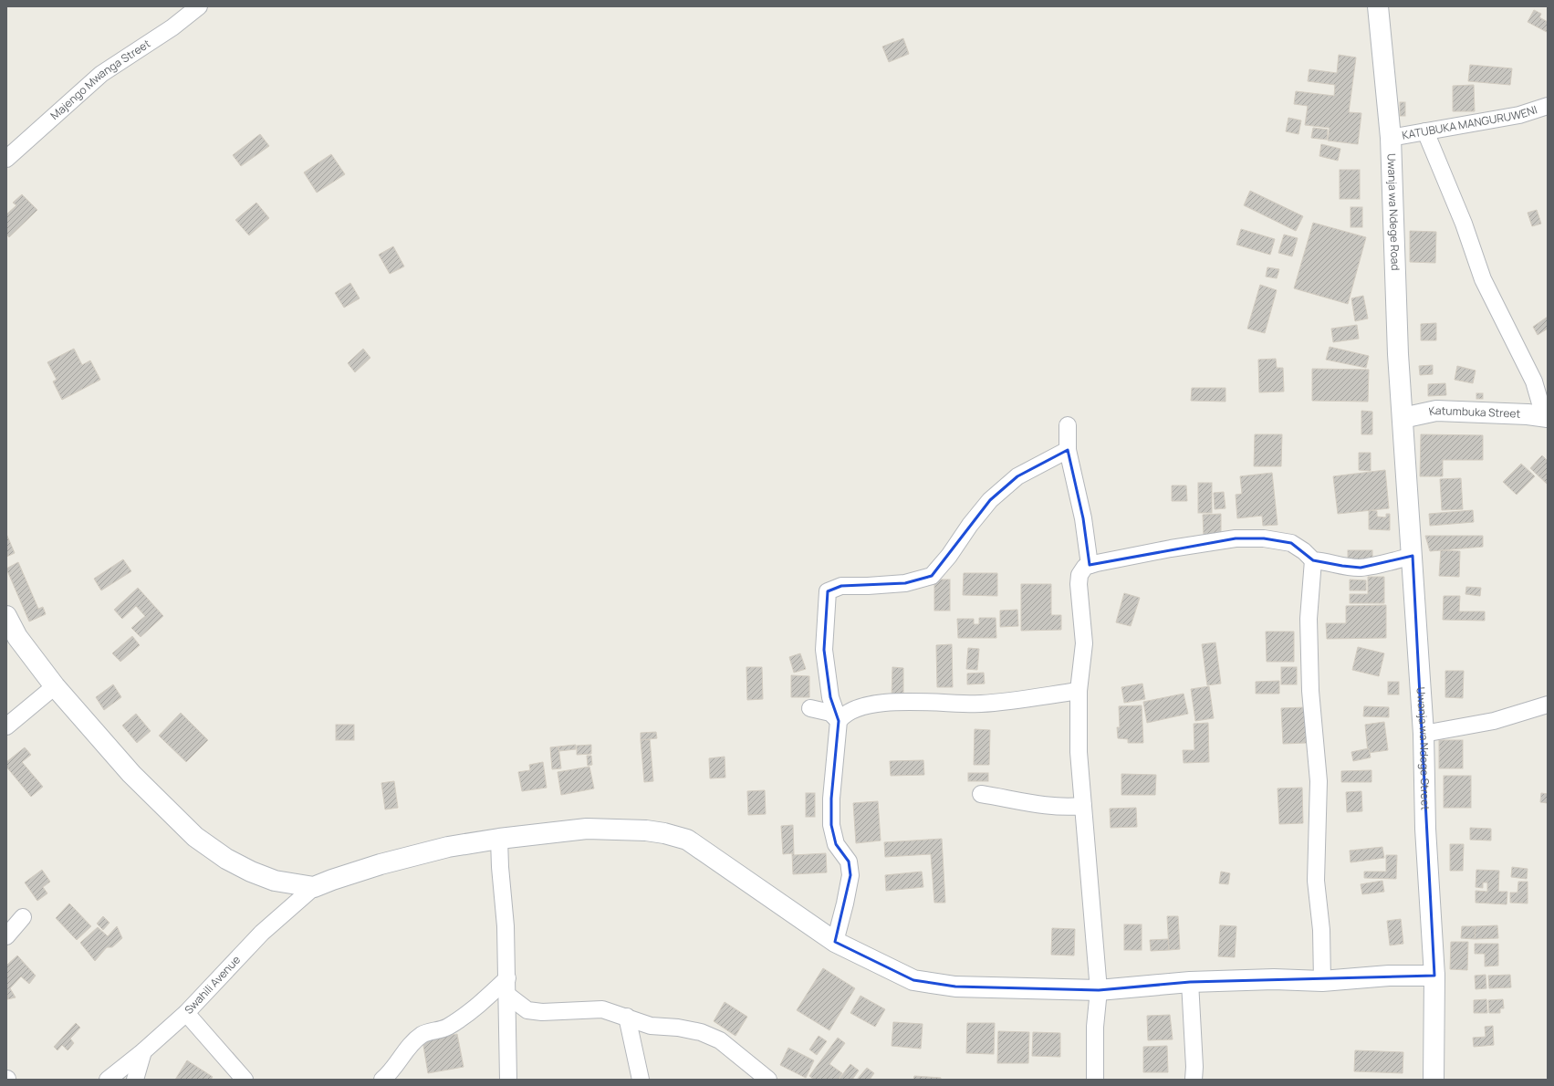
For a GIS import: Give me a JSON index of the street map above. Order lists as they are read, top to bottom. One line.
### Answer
{"streets":{"street":["Majengo Mwanga Street","KATUBUKA MANGURUWENI","Uwanja wa Ndege Road","Katumbuka Street","Uwanja wa Ndege Street","Swahili Avenue"]},"crossings":[["KATUBUKA MANGURUWENI","Uwanja wa Ndege Road"],["Uwanja wa Ndege Road","Katumbuka Street"],["Uwanja wa Ndege Road","Uwanja wa Ndege Street"],["Katumbuka Street","Uwanja wa Ndege Street"]]}
